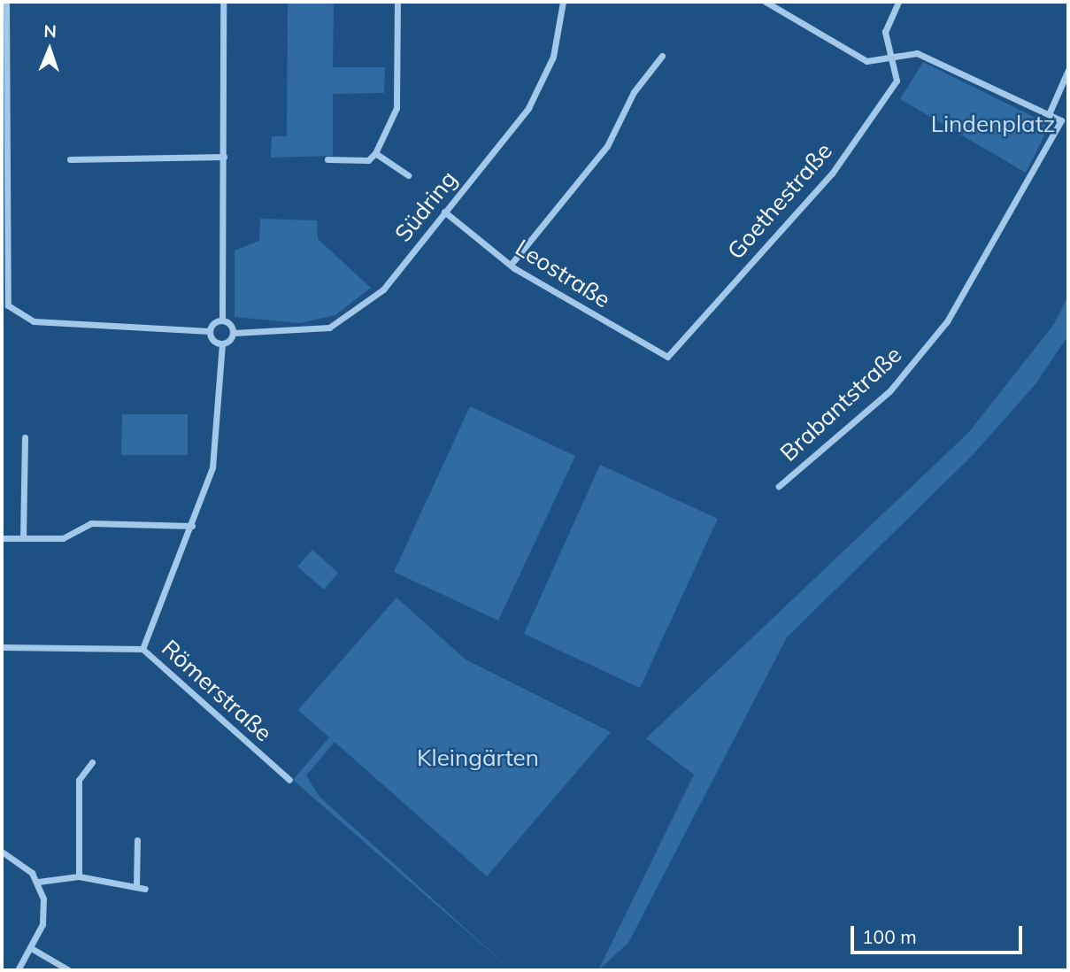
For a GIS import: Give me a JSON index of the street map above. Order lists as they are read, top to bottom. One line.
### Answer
{"streets":{"street":["Goethestraße","Südring","Leostraße","Brabantstraße","Römerstraße"]},"crossings":[["Goethestraße","Leostraße"],["Südring","Leostraße"]],"parks":["Lindenplatz","Kleingärten"],"scale_bar":"100 m","north":"top"}
